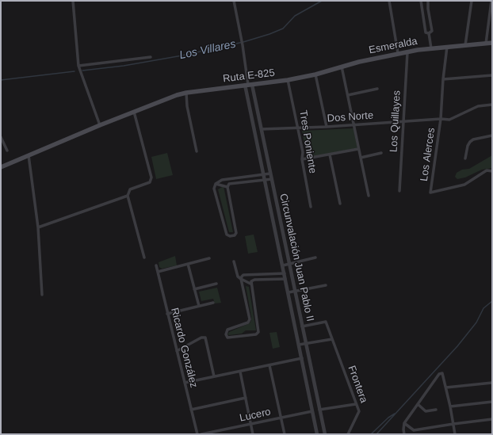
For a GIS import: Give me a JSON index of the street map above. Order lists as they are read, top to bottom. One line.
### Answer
{"streets":{"main road":["Esmeralda","Ruta E-825"],"street":["Dos Norte","Los Quillayes","Tres Poniente","Los Alerces","Circunvalación Juan Pablo II","Ricardo González","Frontera","Lucero"]},"crossings":[["Esmeralda","Ruta E-825"],["Esmeralda","Los Quillayes"],["Esmeralda","Los Alerces"],["Ruta E-825","Tres Poniente"],["Ruta E-825","Circunvalación Juan Pablo II"],["Dos Norte","Los Quillayes"],["Dos Norte","Tres Poniente"],["Dos Norte","Los Alerces"],["Dos Norte","Circunvalación Juan Pablo II"],["Circunvalación Juan Pablo II","Frontera"],["Circunvalación Juan Pablo II","Lucero"]],"water":["Los Villares"]}
